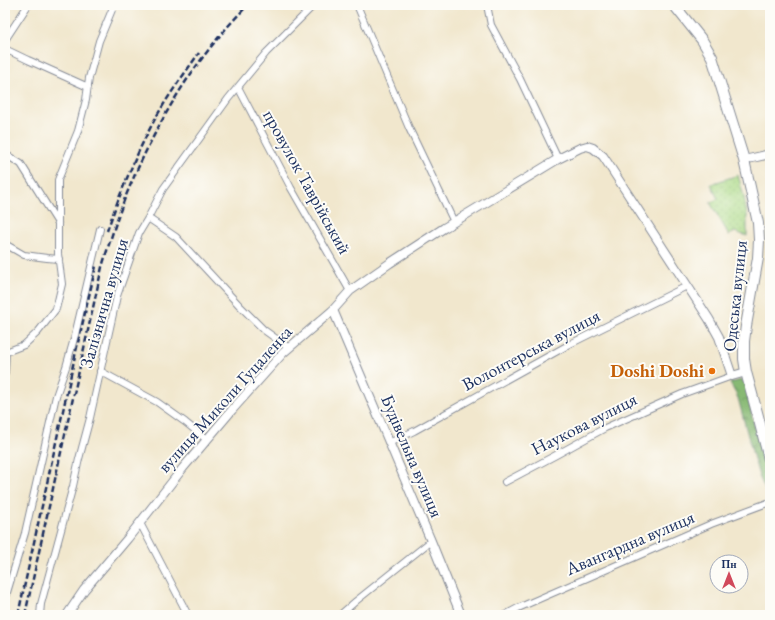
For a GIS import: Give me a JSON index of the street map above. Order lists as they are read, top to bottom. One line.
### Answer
{"streets":{"main road":["Одеська вулиця"],"street":["провулок Таврійський","Залізнична вулиця","Волонтерська вулиця","вулиця Миколи Гуцаленка","Наукова вулиця","Будівельна вулиця","Авангардна вулиця"]},"crossings":[["провулок Таврійський","Залізнична вулиця"],["провулок Таврійський","вулиця Миколи Гуцаленка"],["Одеська вулиця","Наукова вулиця"],["Волонтерська вулиця","вулиця Миколи Гуцаленка"],["Волонтерська вулиця","Будівельна вулиця"],["вулиця Миколи Гуцаленка","Будівельна вулиця"]],"places":["Doshi Doshi"],"north":"top"}
